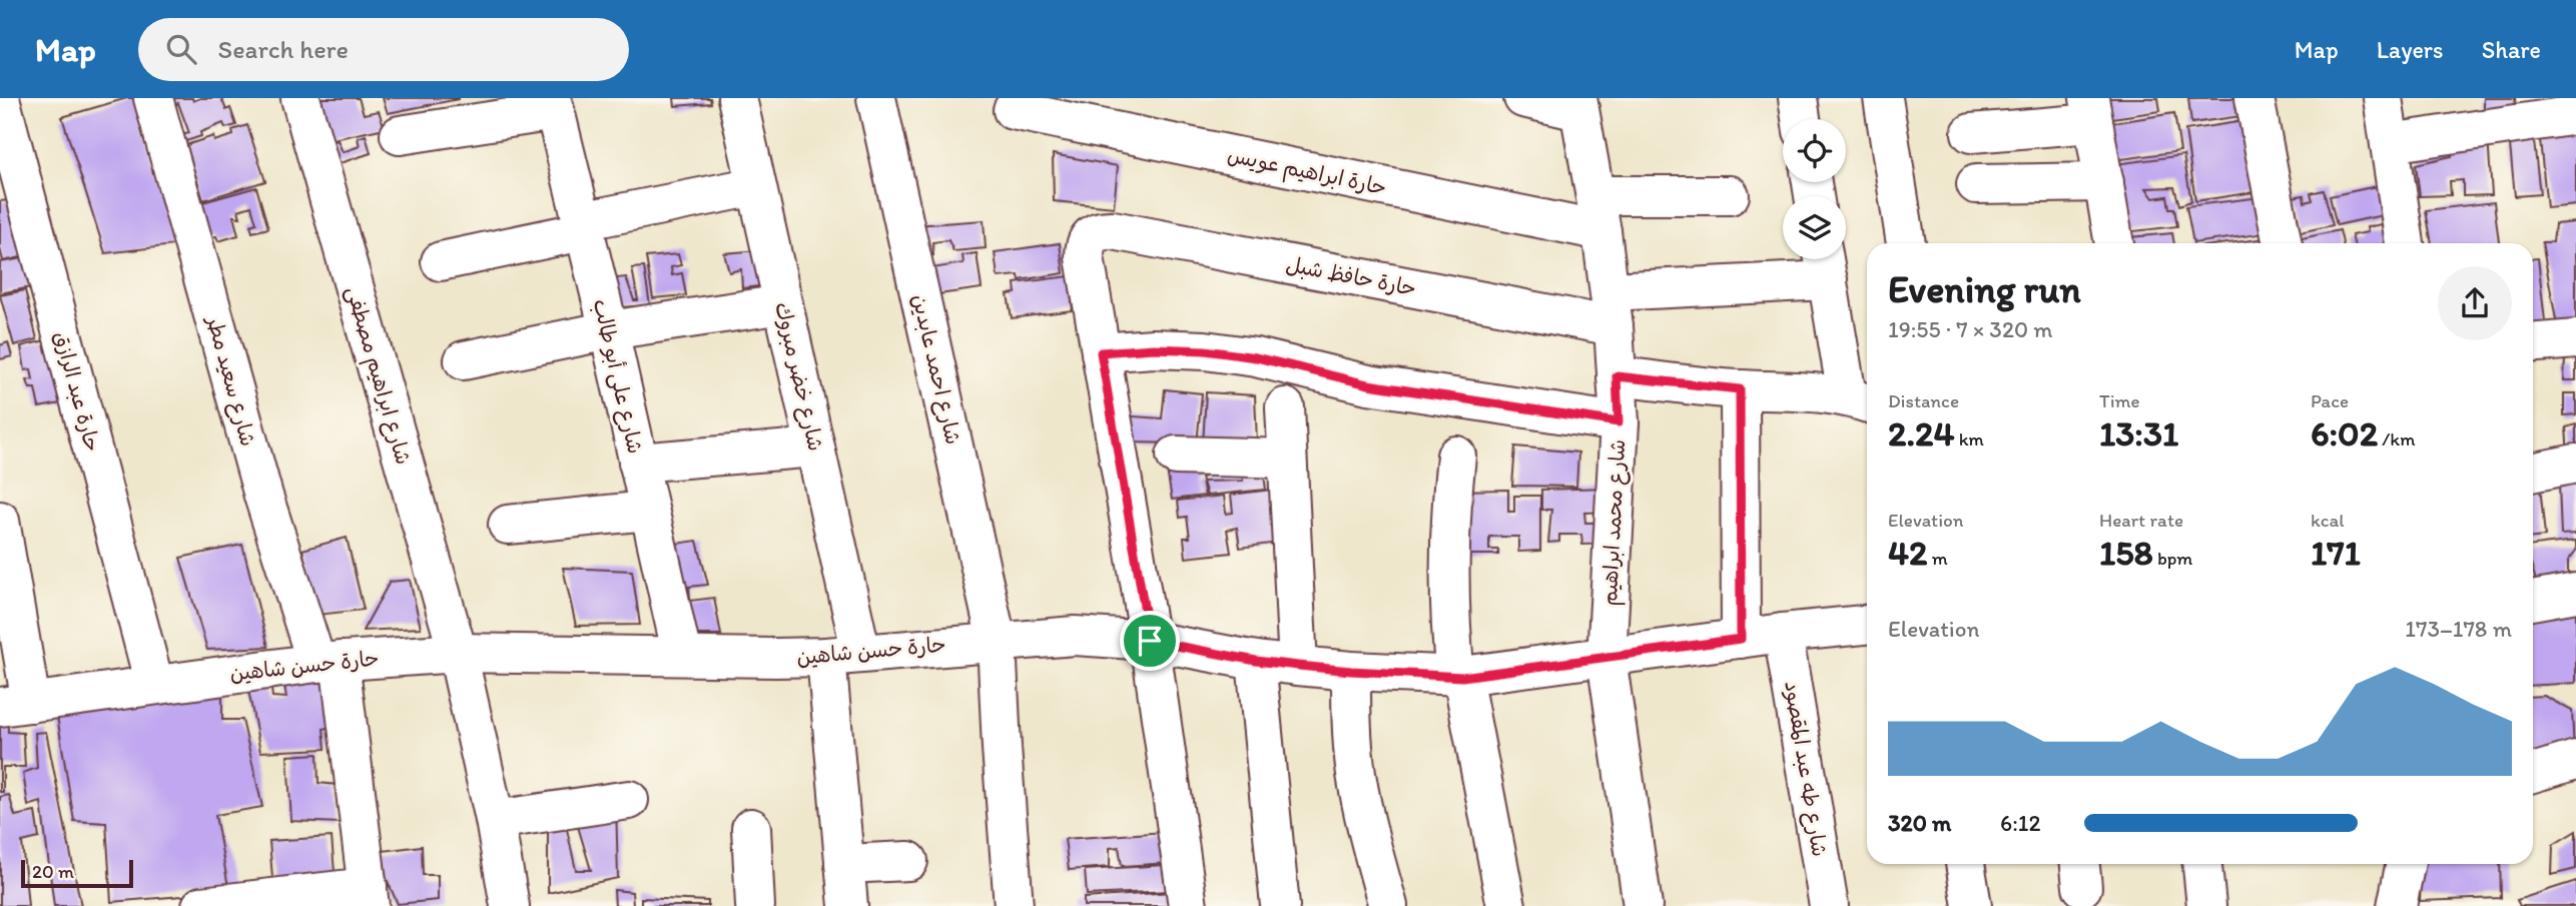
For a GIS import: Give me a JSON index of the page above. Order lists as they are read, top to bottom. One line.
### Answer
{"streets":{"street":["حارة ابراهيم عويس","حارة حافظ شبل","شارع احمد عابدين","شارع ابراهيم مصطفى","شارع على أبو طالب","شارع خضر مبروك","شارع سعيد مطر","حارة عبد الرازق","شارع محمد ابراهيم","حارة حسن شاهين","شارع طه عبد المقصود"]},"crossings":[["حارة ابراهيم عويس","شارع محمد ابراهيم"],["حارة حافظ شبل","شارع محمد ابراهيم"],["شارع احمد عابدين","حارة حسن شاهين"],["شارع ابراهيم مصطفى","حارة حسن شاهين"],["شارع على أبو طالب","حارة حسن شاهين"],["شارع خضر مبروك","حارة حسن شاهين"],["شارع سعيد مطر","حارة حسن شاهين"],["حارة عبد الرازق","حارة حسن شاهين"],["شارع محمد ابراهيم","حارة حسن شاهين"],["حارة حسن شاهين","شارع طه عبد المقصود"]],"scale_bar":"20 m","page":{"header":"Map","search":"Search here","nav":["Map","Layers","Share"],"heading":["Evening run","19:55 · 7 × 320 m"],"stats":[["Distance","2.24 km"],["Time","13:31"],["Pace","6:02 /km"],["Elevation","42 m"],["Heart rate","158 bpm"],["kcal","171"]],"chart":["Elevation","173–178 m"],"list":[{"name":"320 m","note":"6:12"}],"scale":"20 m"}}
